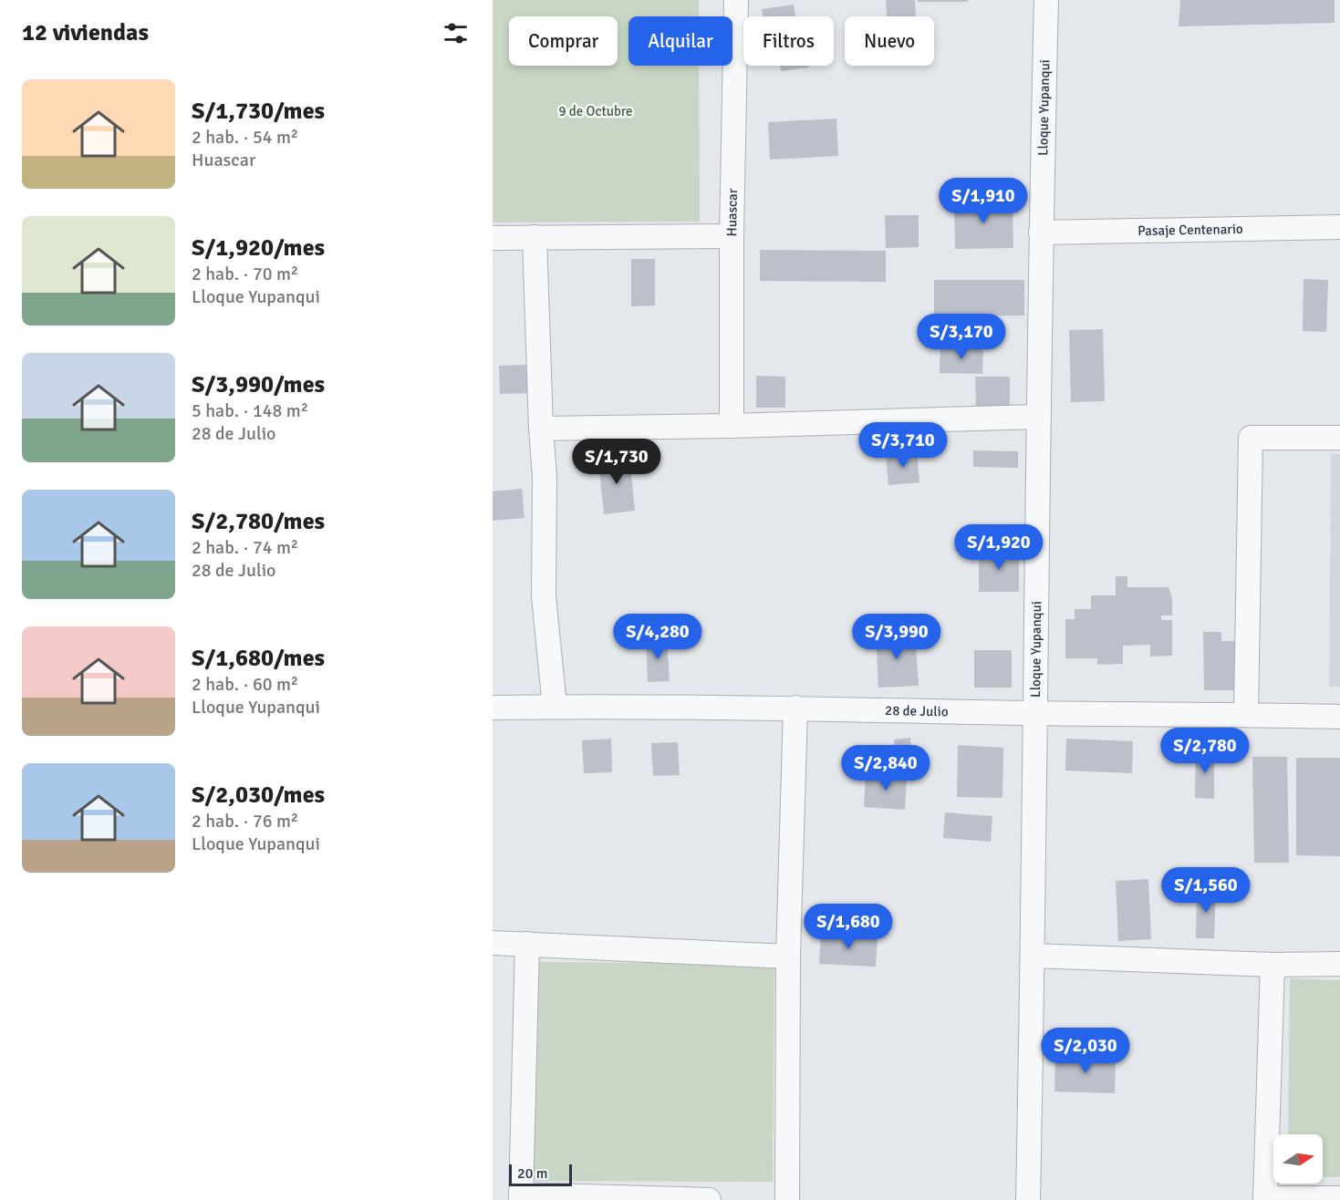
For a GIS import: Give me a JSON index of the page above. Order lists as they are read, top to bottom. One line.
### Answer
{"streets":{"street":["Lloque Yupanqui","Huascar","Pasaje Centenario","28 de Julio"]},"crossings":[["Lloque Yupanqui","Pasaje Centenario"],["Lloque Yupanqui","28 de Julio"]],"parks":["9 de Octubre"],"scale_bar":"20 m","north":"right","page":{"heading":"12 viviendas","chip":["Comprar","Alquilar","Filtros","Nuevo"],"list":[{"name":"S/1,730/mes","note":"2 hab. · 54 m² · Huascar"},{"name":"S/1,920/mes","note":"2 hab. · 70 m² · Lloque Yupanqui"},{"name":"S/3,990/mes","note":"5 hab. · 148 m² · 28 de Julio"},{"name":"S/2,780/mes","note":"2 hab. · 74 m² · 28 de Julio"},{"name":"S/1,680/mes","note":"2 hab. · 60 m² · Lloque Yupanqui"},{"name":"S/2,030/mes","note":"2 hab. · 76 m² · Lloque Yupanqui"}],"price":["S/1,910","S/3,170","S/3,710","S/1,730","S/1,920","S/4,280","S/3,990","S/2,780","S/2,840","S/1,560","S/1,680","S/2,030"],"scale":"20 m"}}
